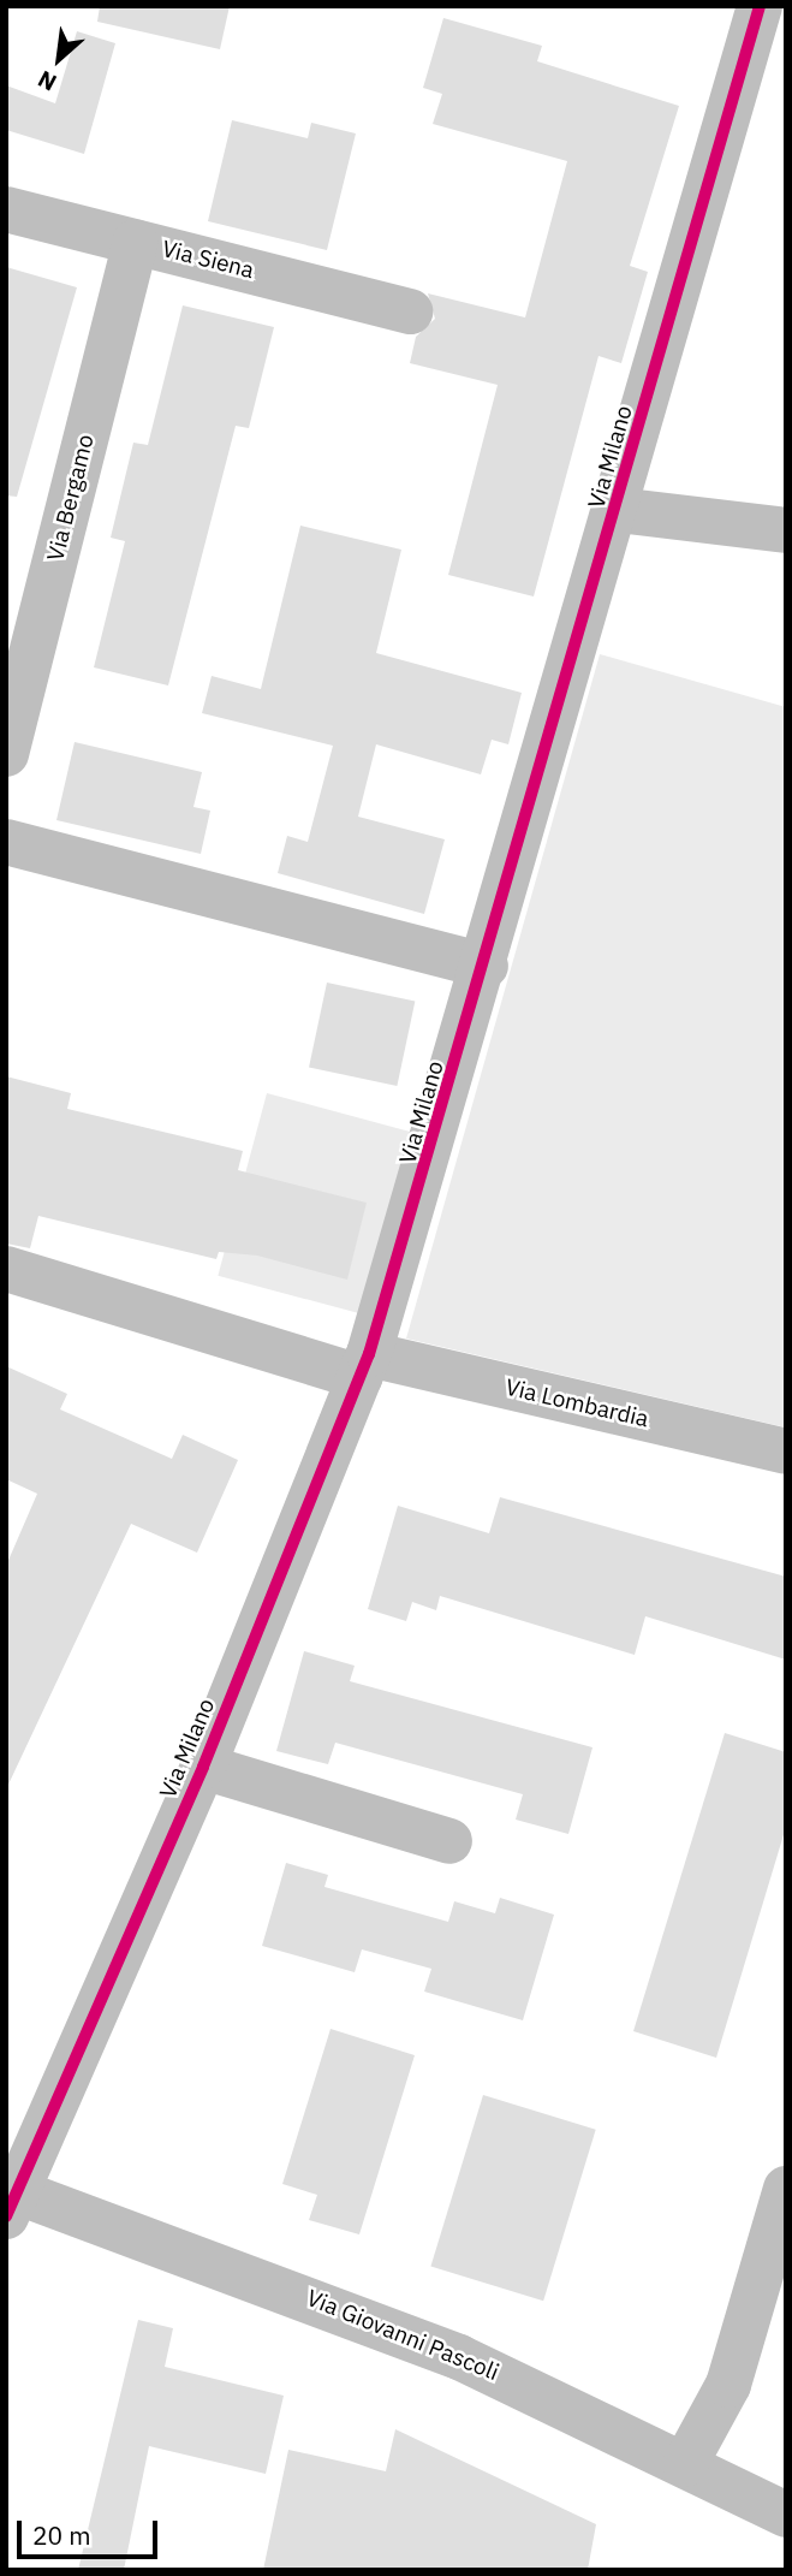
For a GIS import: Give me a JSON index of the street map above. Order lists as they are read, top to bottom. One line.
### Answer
{"streets":{"street":["Via Siena","Via Milano","Via Bergamo","Via Lombardia","Via Giovanni Pascoli"]},"crossings":[["Via Siena","Via Bergamo"],["Via Milano","Via Lombardia"],["Via Milano","Via Giovanni Pascoli"]],"scale_bar":"20 m","north":"bottom left"}
